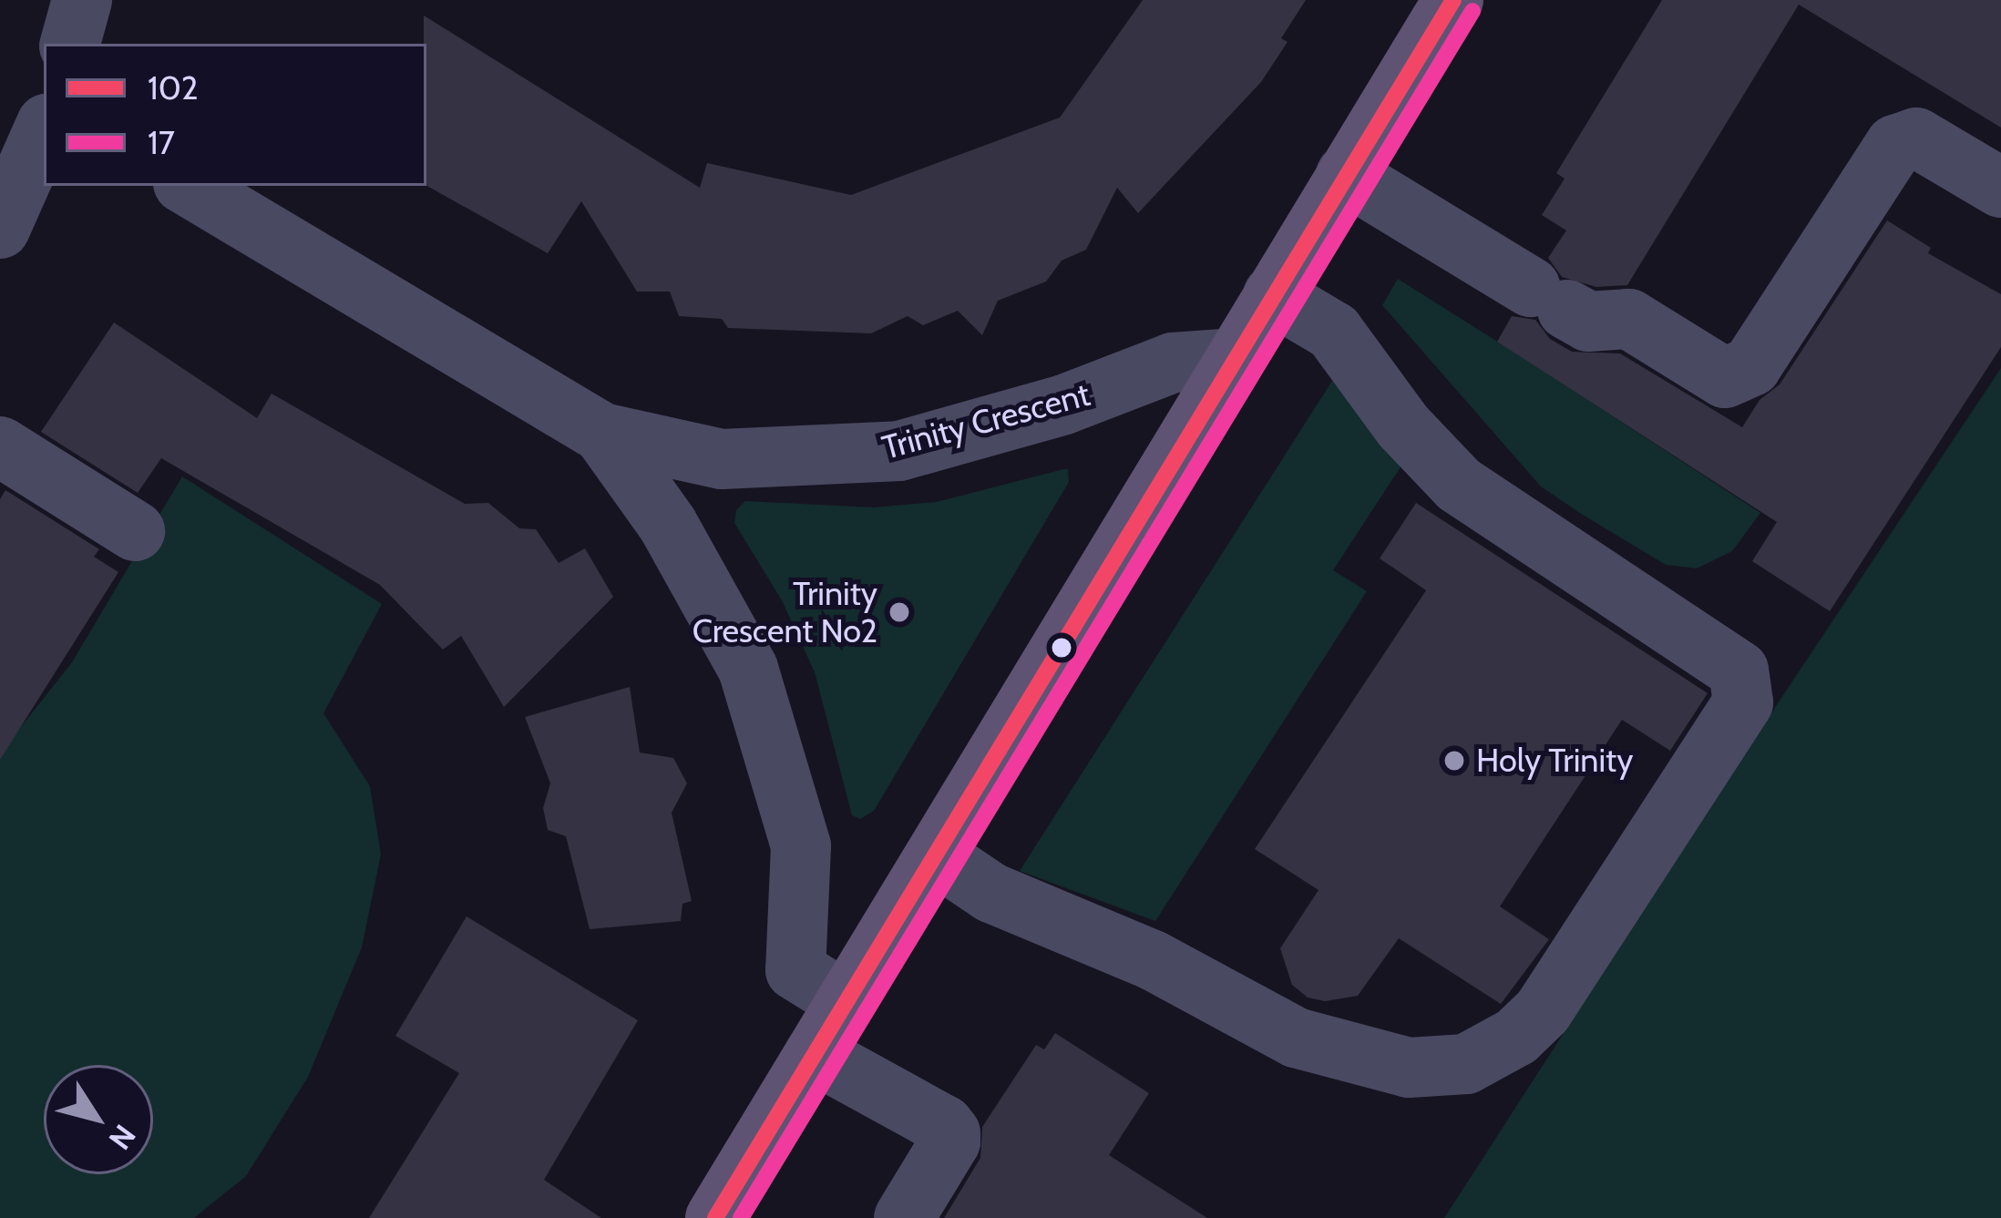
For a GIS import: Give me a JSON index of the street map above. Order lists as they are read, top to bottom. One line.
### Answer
{"streets":{"street":["Trinity Crescent"]},"places":["Trinity Crescent No2","Holy Trinity"],"lines":["transit line 102","transit line 17"],"legend":["102","17"],"north":"bottom right"}
